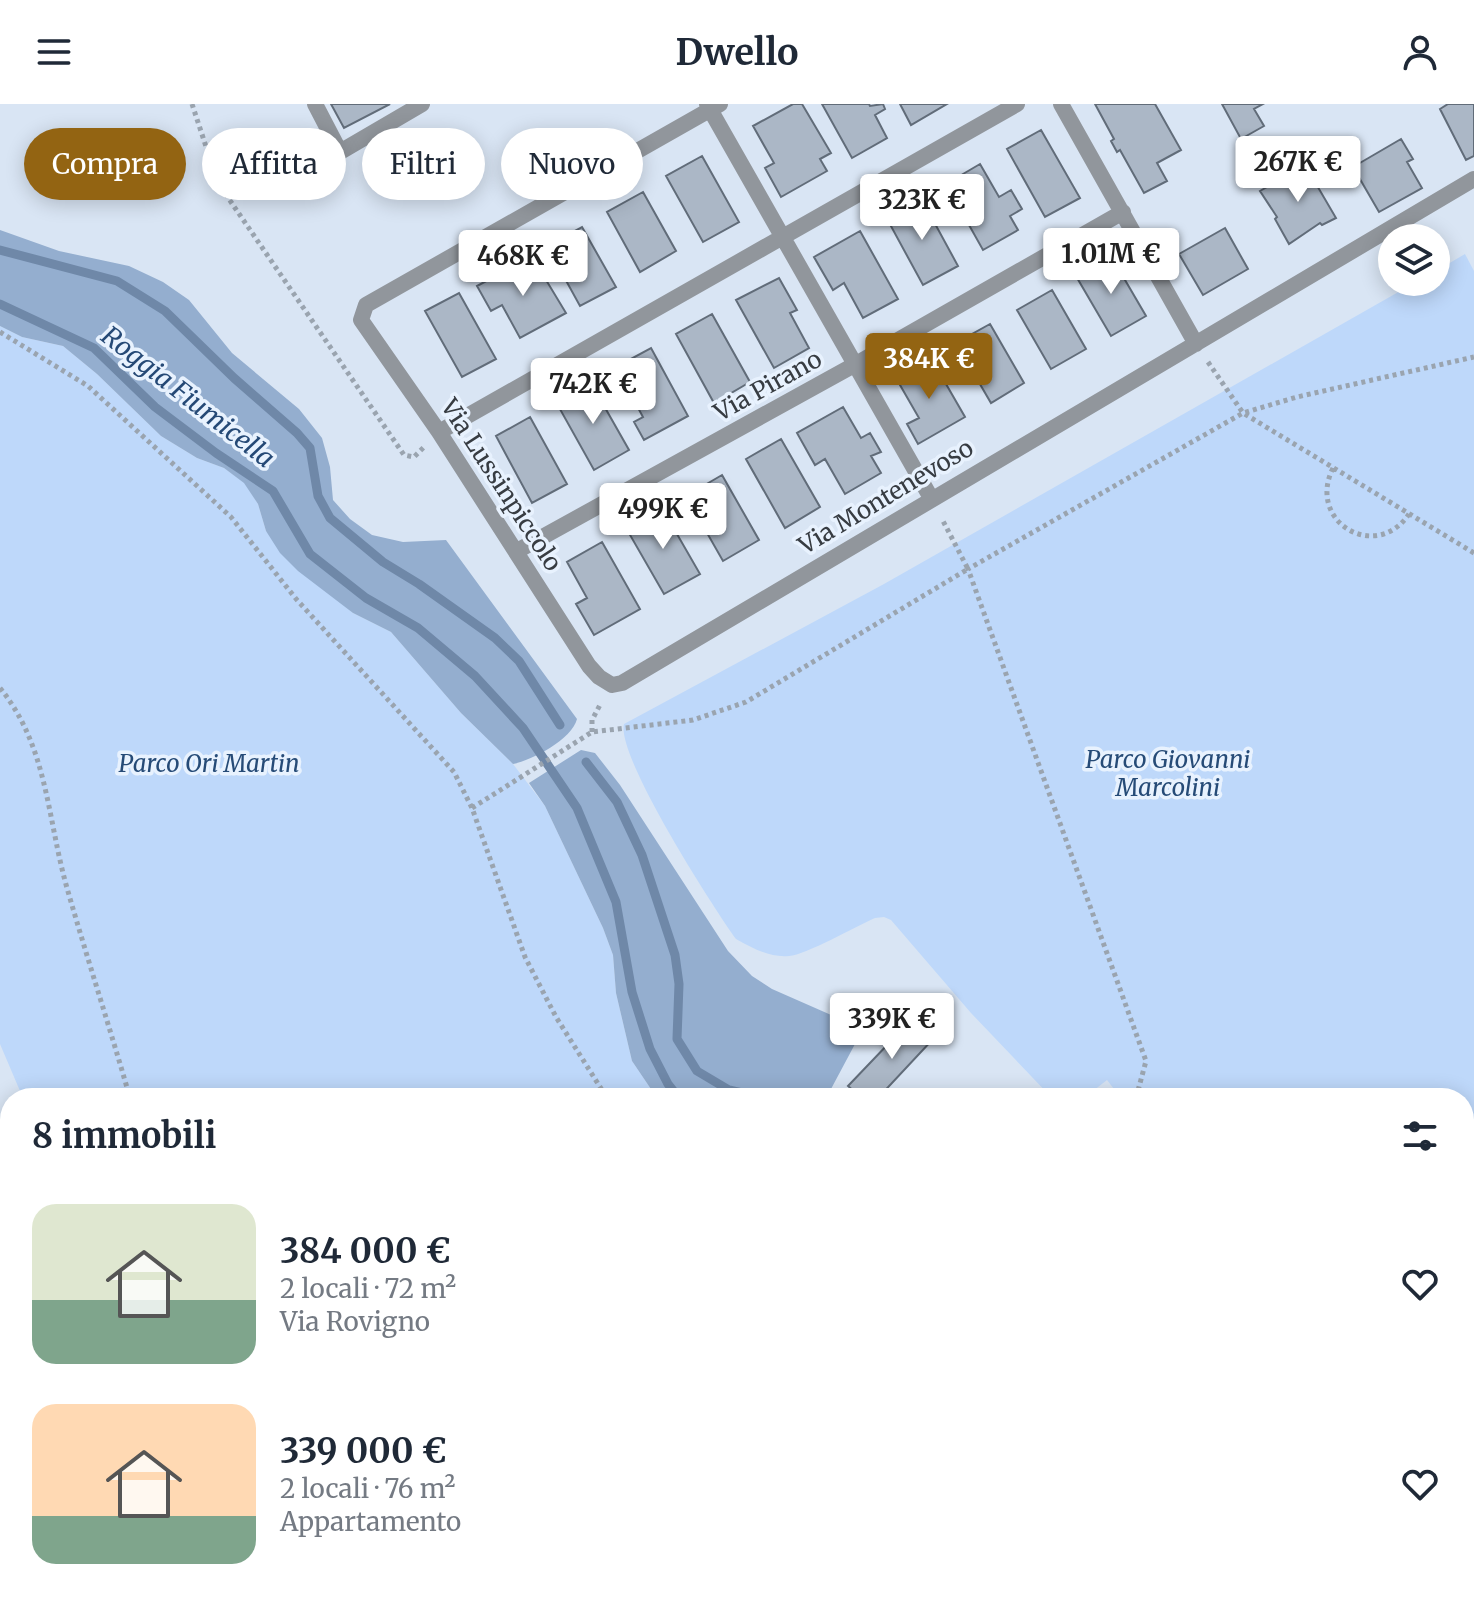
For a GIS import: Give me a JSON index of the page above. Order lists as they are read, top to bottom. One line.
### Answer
{"streets":{"street":["Via Pirano","Via Lussinpiccolo","Via Montenevoso"]},"crossings":[["Via Pirano","Via Lussinpiccolo"],["Via Lussinpiccolo","Via Montenevoso"]],"water":["Roggia Fiumicella"],"parks":["Parco Giovanni Marcolini","Parco Ori Martin"],"page":{"header":"Dwello","chip":["Compra","Affitta","Filtri","Nuovo"],"price":["267K €","323K €","1.01M €","468K €","384K €","742K €","499K €","339K €"],"heading":"8 immobili","list":[{"name":"384 000 €","note":"2 locali · 72 m² · Via Rovigno"},{"name":"339 000 €","note":"2 locali · 76 m² · Appartamento"}]}}
